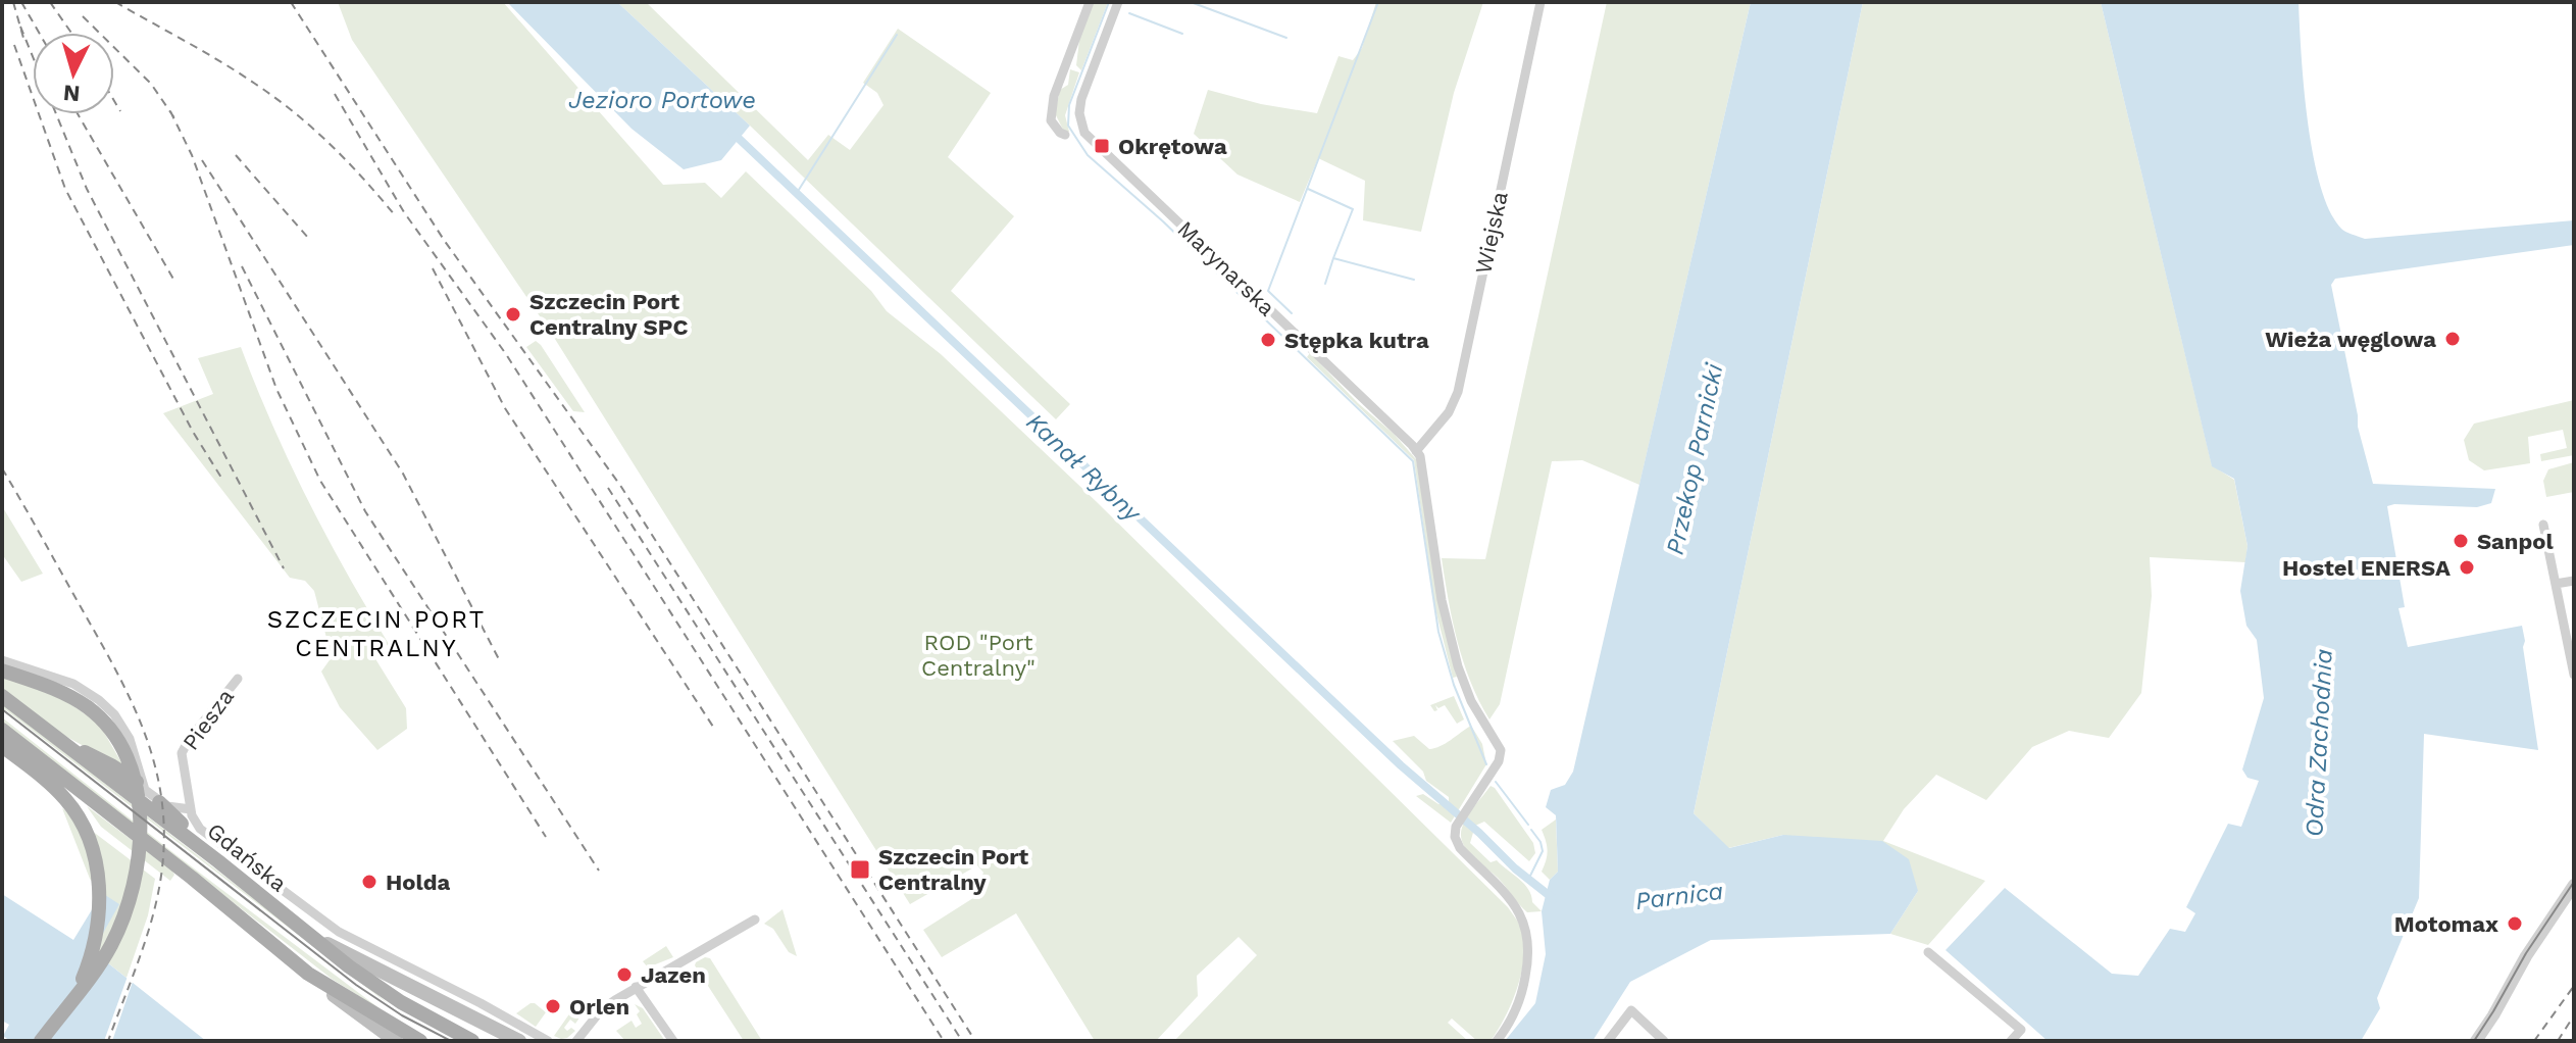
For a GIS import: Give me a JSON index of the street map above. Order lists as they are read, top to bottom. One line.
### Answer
{"streets":{"main road":["Gdańska"],"street":["Wiejska","Marynarska","Piesza"]},"crossings":[["Wiejska","Marynarska"],["Piesza","Gdańska"]],"districts":["SZCZECIN PORT CENTRALNY"],"water":["Jezioro Portowe","Przekop Parnicki","Kanał Rybny","Odra Zachodnia","Parnica"],"parks":["ROD \"Port Centralny\""],"places":{"transit":["Okrętowa","Szczecin Port Centralny"],"other":["Szczecin Port Centralny SPC","Wieża węglowa","Stępka kutra","Sanpol","Hostel ENERSA","Holda","Motomax","Jazen","Orlen"]},"north":"bottom"}
